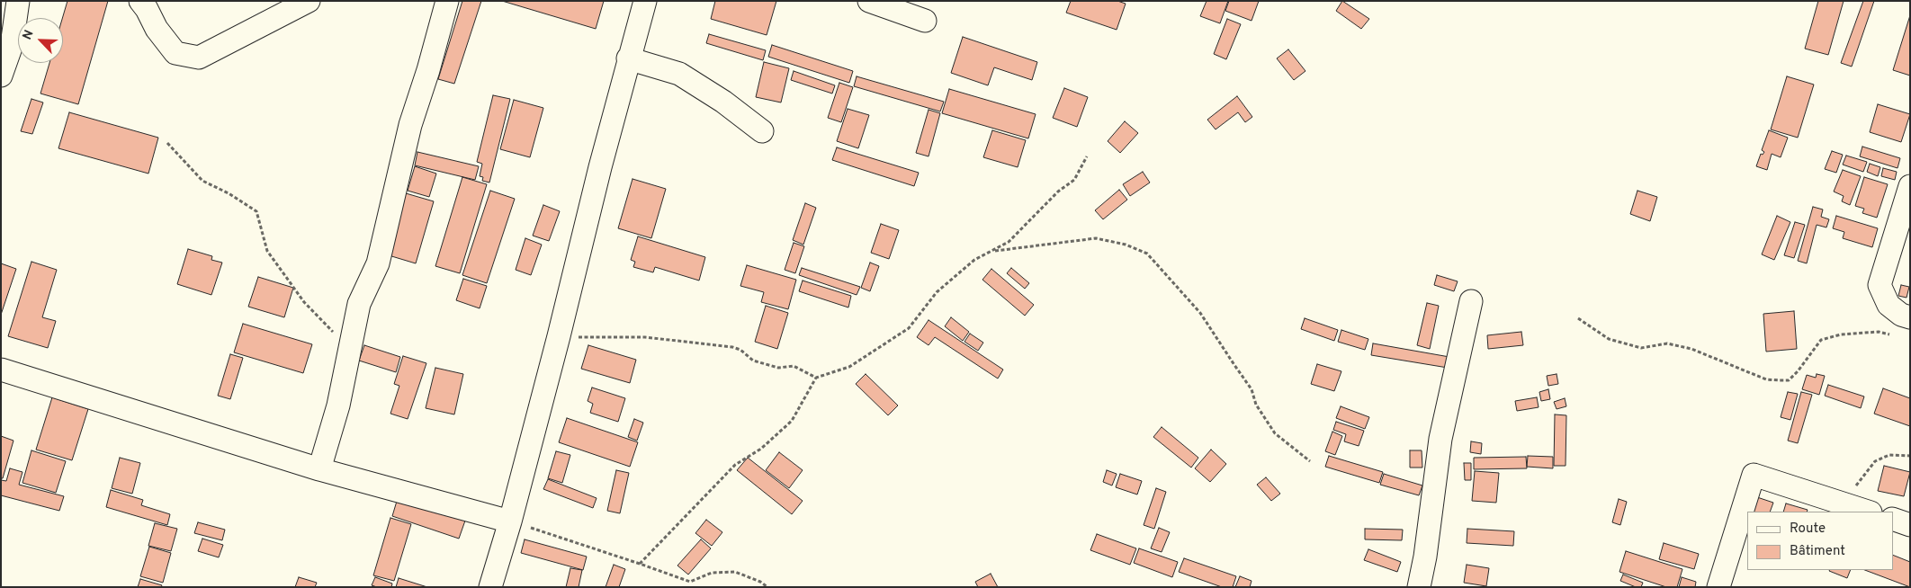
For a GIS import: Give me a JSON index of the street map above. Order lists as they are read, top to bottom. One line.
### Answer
{"legend":["Route","Bâtiment"],"north":"top left"}
